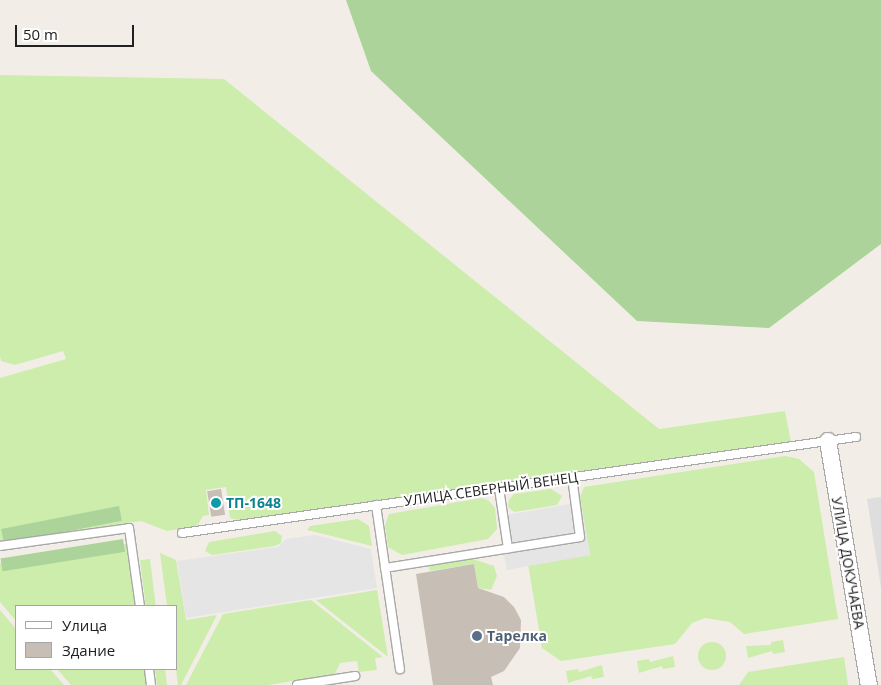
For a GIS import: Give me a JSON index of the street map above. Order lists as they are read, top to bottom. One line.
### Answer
{"streets":{"street":["УЛИЦА ДОКУЧАЕВА"],"lane":["УЛИЦА СЕВЕРНЫЙ ВЕНЕЦ"]},"crossings":[["УЛИЦА СЕВЕРНЫЙ ВЕНЕЦ","УЛИЦА ДОКУЧАЕВА"]],"places":["ТП-1648","Тарелка"],"legend":["Улица","Здание"],"scale_bar":"50 m"}
